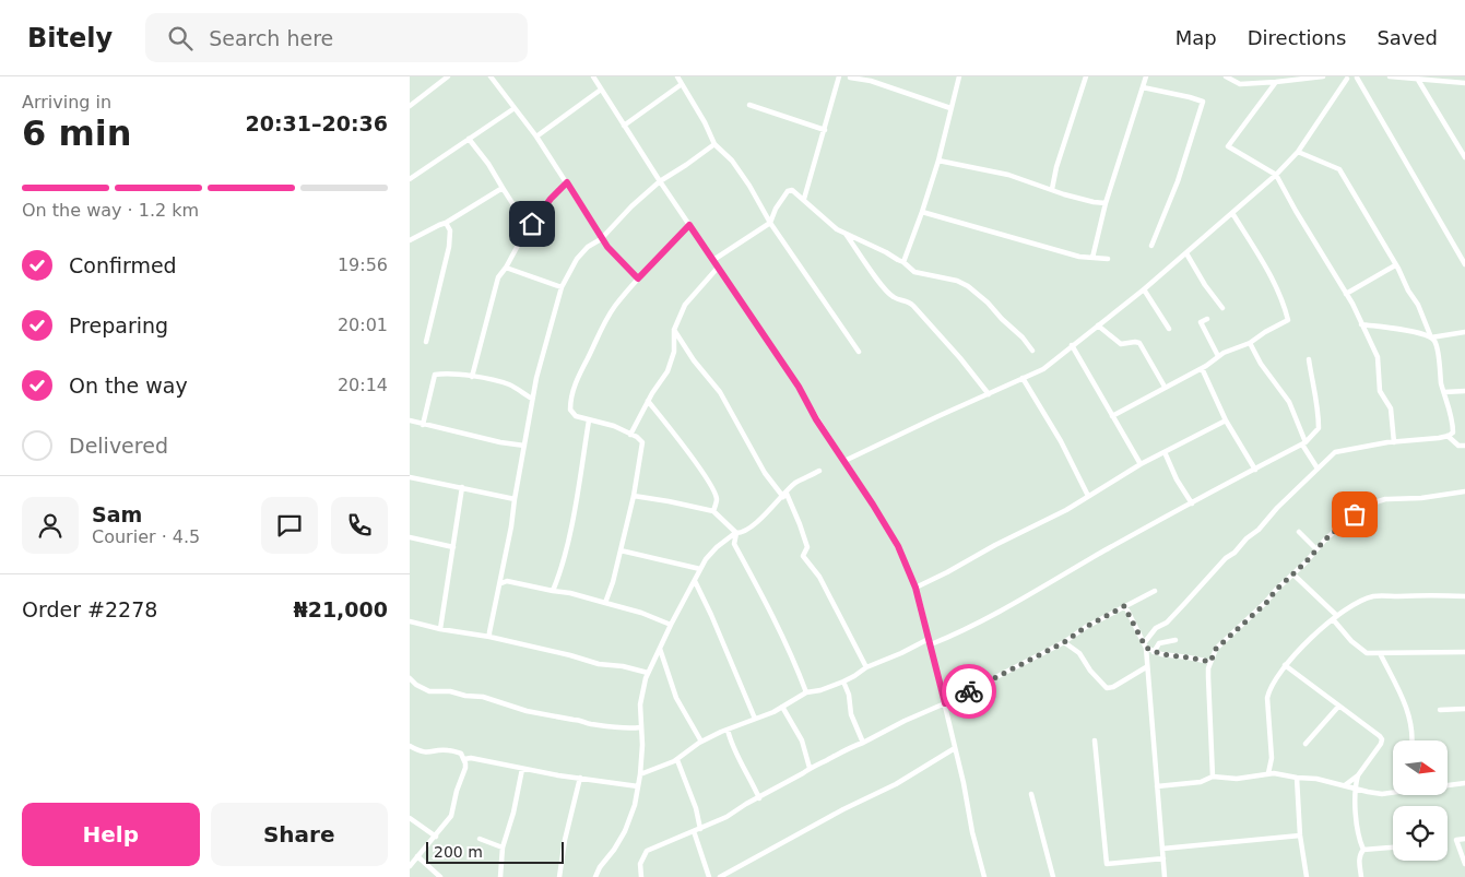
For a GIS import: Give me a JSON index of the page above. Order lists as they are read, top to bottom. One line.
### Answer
{"scale_bar":"200 m","north":"right","page":{"header":"Bitely","search":"Search here","nav":["Map","Directions","Saved"],"heading":["6 min","Arriving in","20:31–20:36"],"panel":["Sam","Courier · 4.5","Order #2278","₦21,000"],"bar":"On the way · 1.2 km","list":[["Confirmed","19:56"],["Preparing","20:01"],["On the way","20:14"],"Delivered"],"buttons":["Help","Share"],"scale":"200 m"}}
